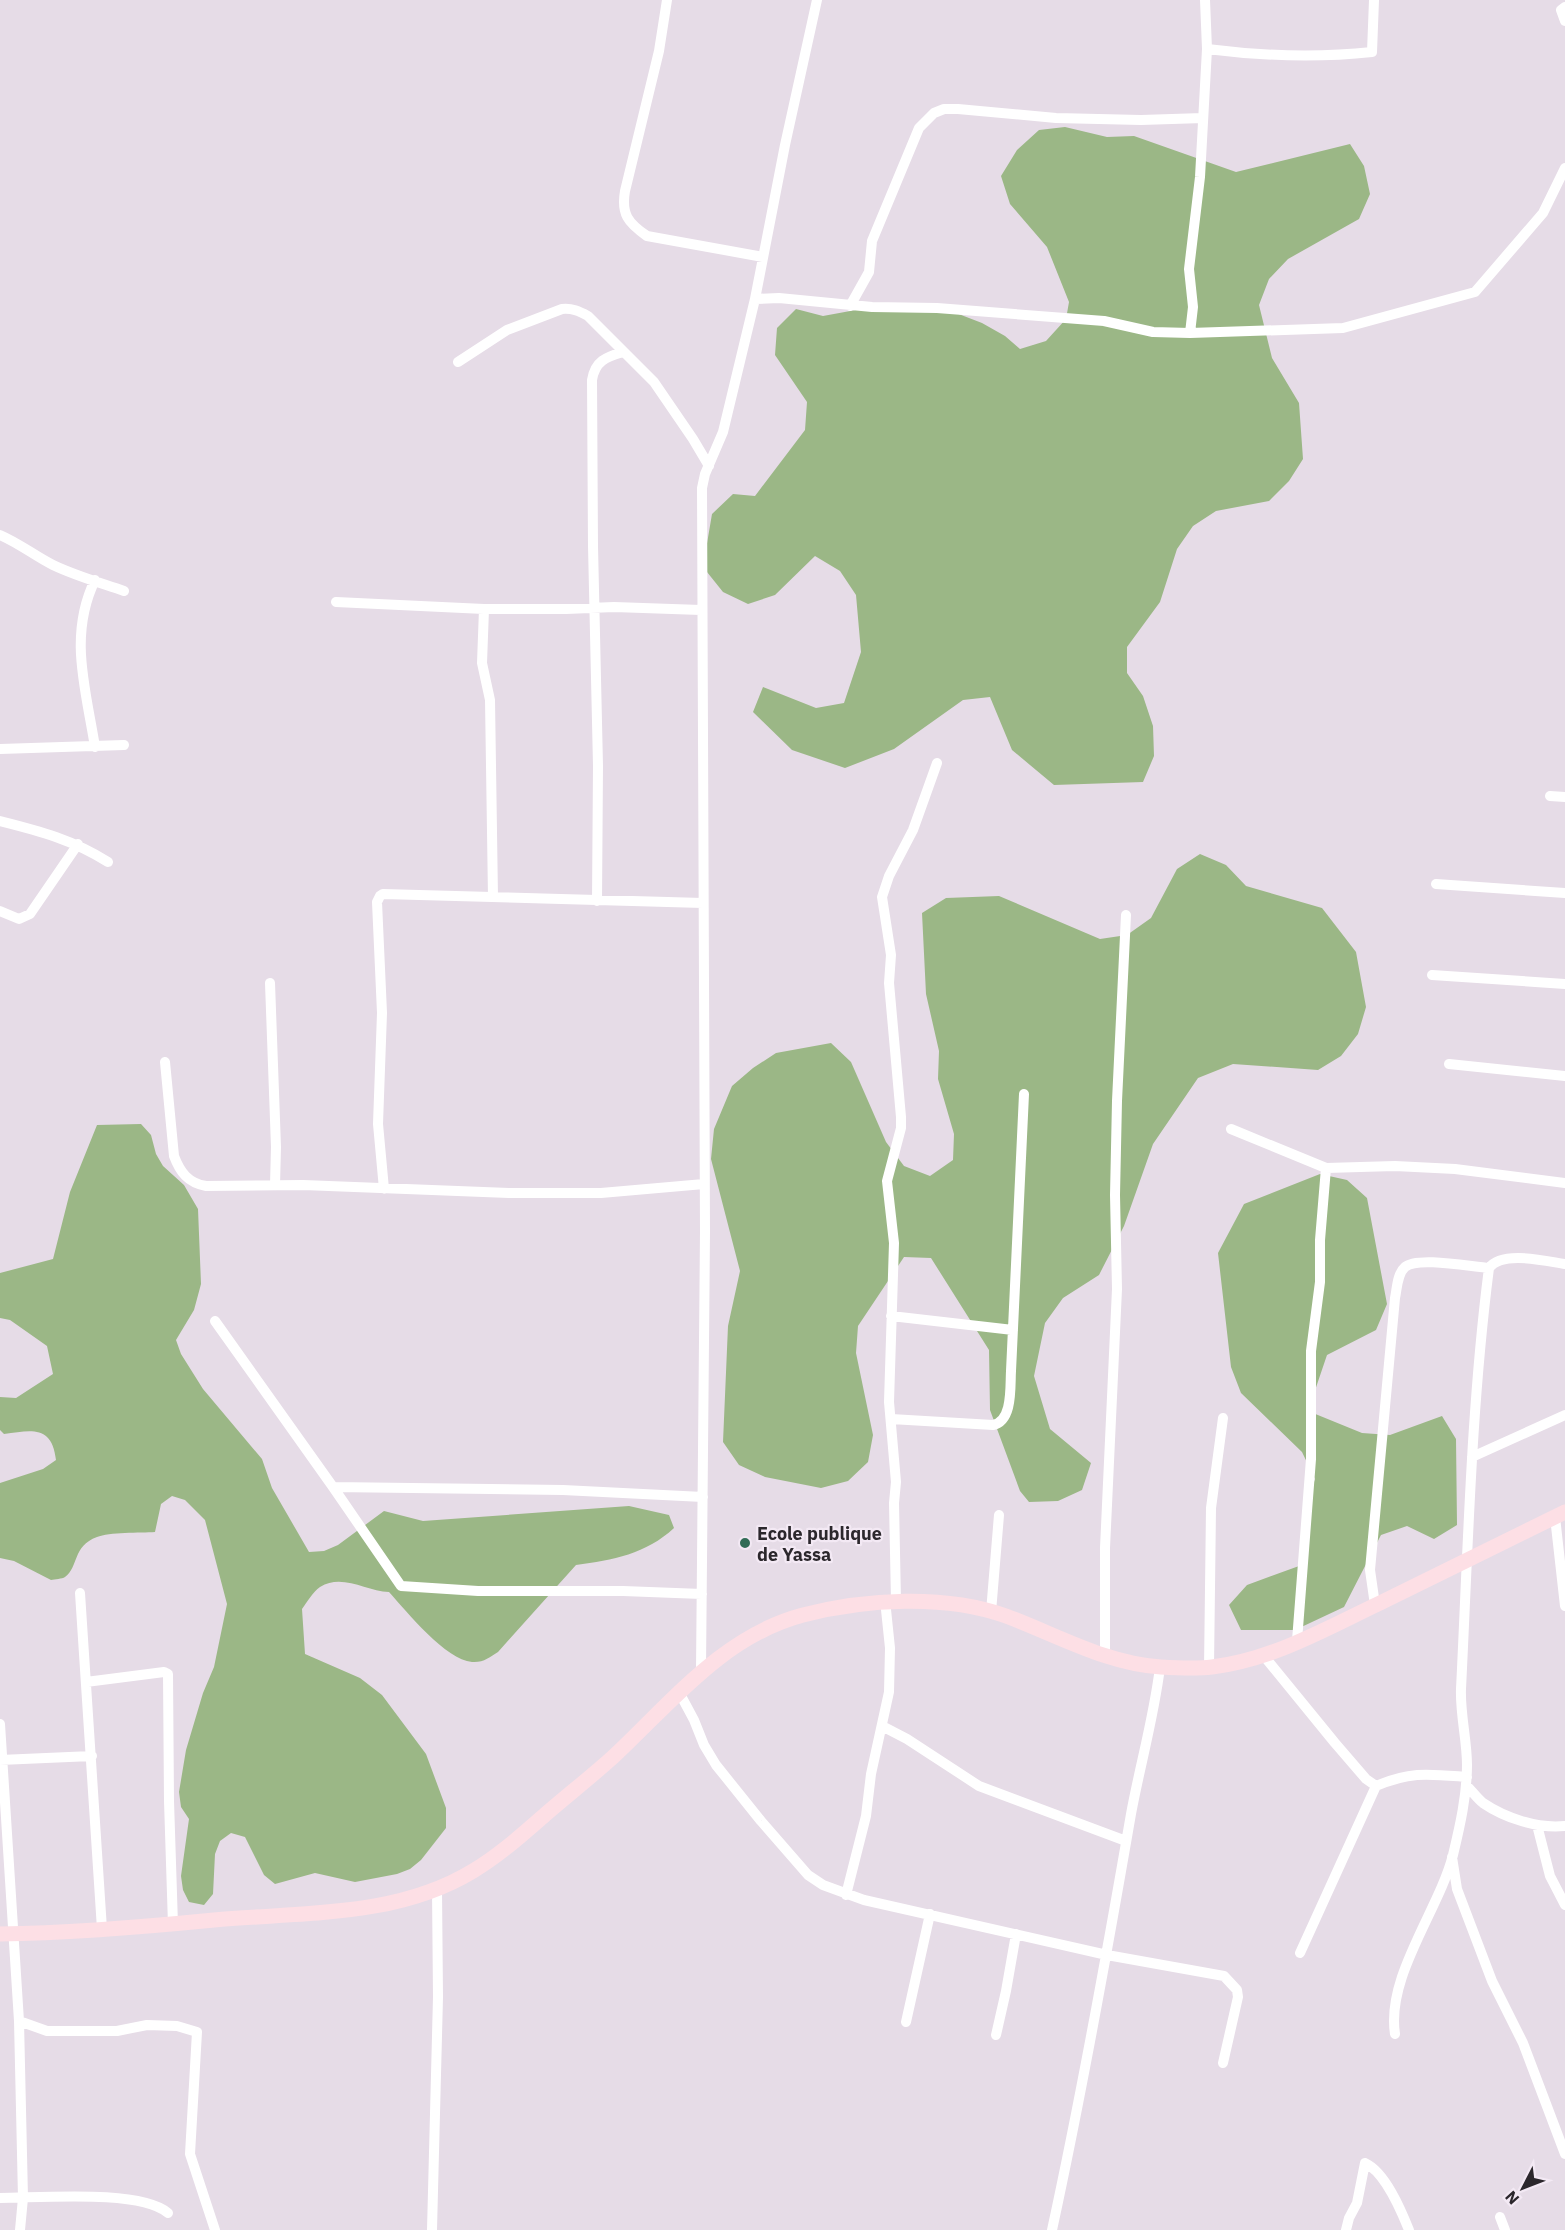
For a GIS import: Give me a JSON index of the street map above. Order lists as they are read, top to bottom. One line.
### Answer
{"places":["Ecole publique de Yassa"],"north":"bottom left"}
